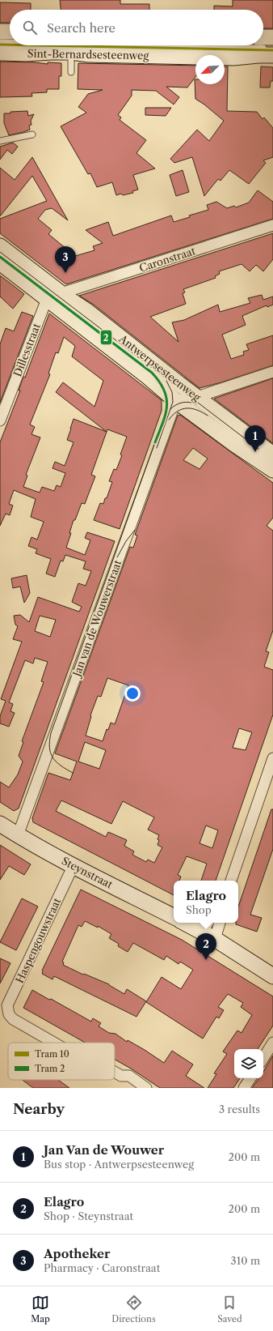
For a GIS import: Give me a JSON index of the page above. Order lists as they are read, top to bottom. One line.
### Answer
{"streets":{"street":["Sint-Bernardsesteenweg","Caronstraat","Dillesstraat","Antwerpsesteenweg","Jan van de Wouwerstraat","Steynstraat","Haspengouwstraat"]},"crossings":[["Caronstraat","Antwerpsesteenweg"],["Dillesstraat","Antwerpsesteenweg"],["Antwerpsesteenweg","Jan van de Wouwerstraat"],["Jan van de Wouwerstraat","Steynstraat"],["Steynstraat","Haspengouwstraat"]],"lines":["tram line 10","tram line 2"],"legend":["Tram 10","Tram 2"],"north":"bottom left","page":{"search":"Search here","pins":["3","1","2"],"popup":["Elagro","Shop"],"heading":["Nearby","3 results"],"list":[{"mark":"1","name":"Jan Van de Wouwer","note":"Bus stop · Antwerpsesteenweg","value":"200 m"},{"mark":"2","name":"Elagro","note":"Shop · Steynstraat","value":"200 m"},{"mark":"3","name":"Apotheker","note":"Pharmacy · Caronstraat","value":"310 m"}],"nav":["Map","Directions","Saved"]}}
